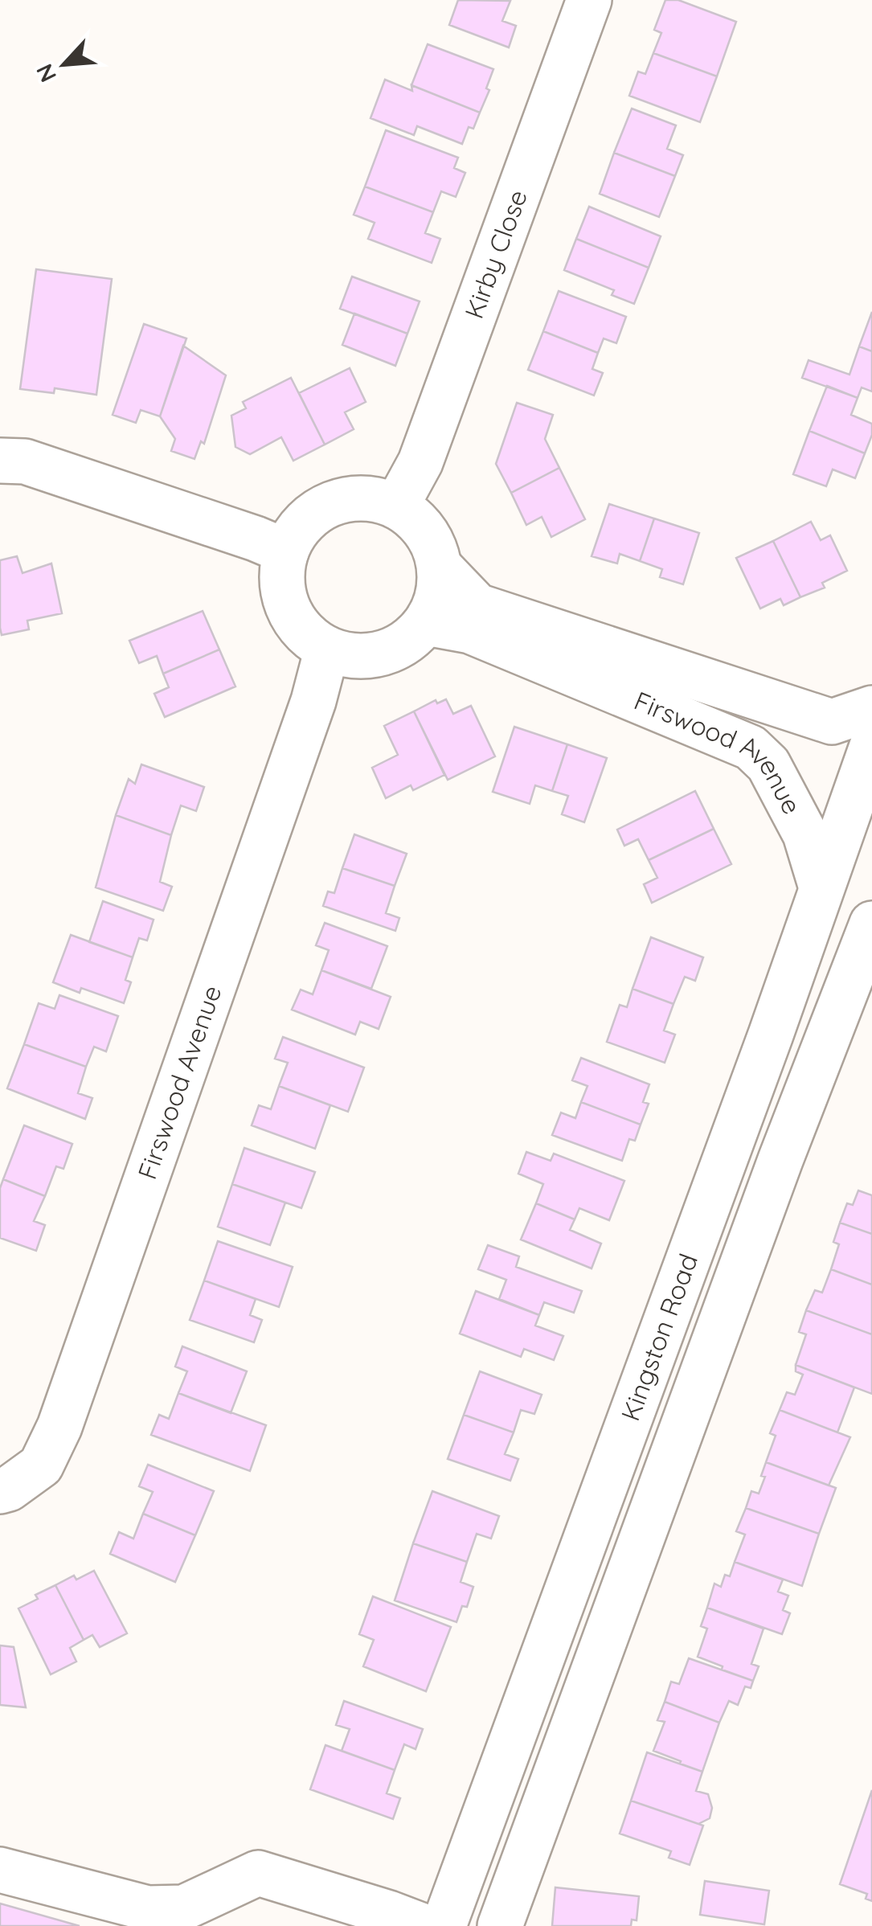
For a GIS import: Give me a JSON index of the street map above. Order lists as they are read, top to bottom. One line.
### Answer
{"streets":{"main road":["Kirby Close","Firswood Avenue","Kingston Road"]},"crossings":[["Kirby Close","Firswood Avenue"],["Firswood Avenue","Kingston Road"]],"north":"bottom left"}
